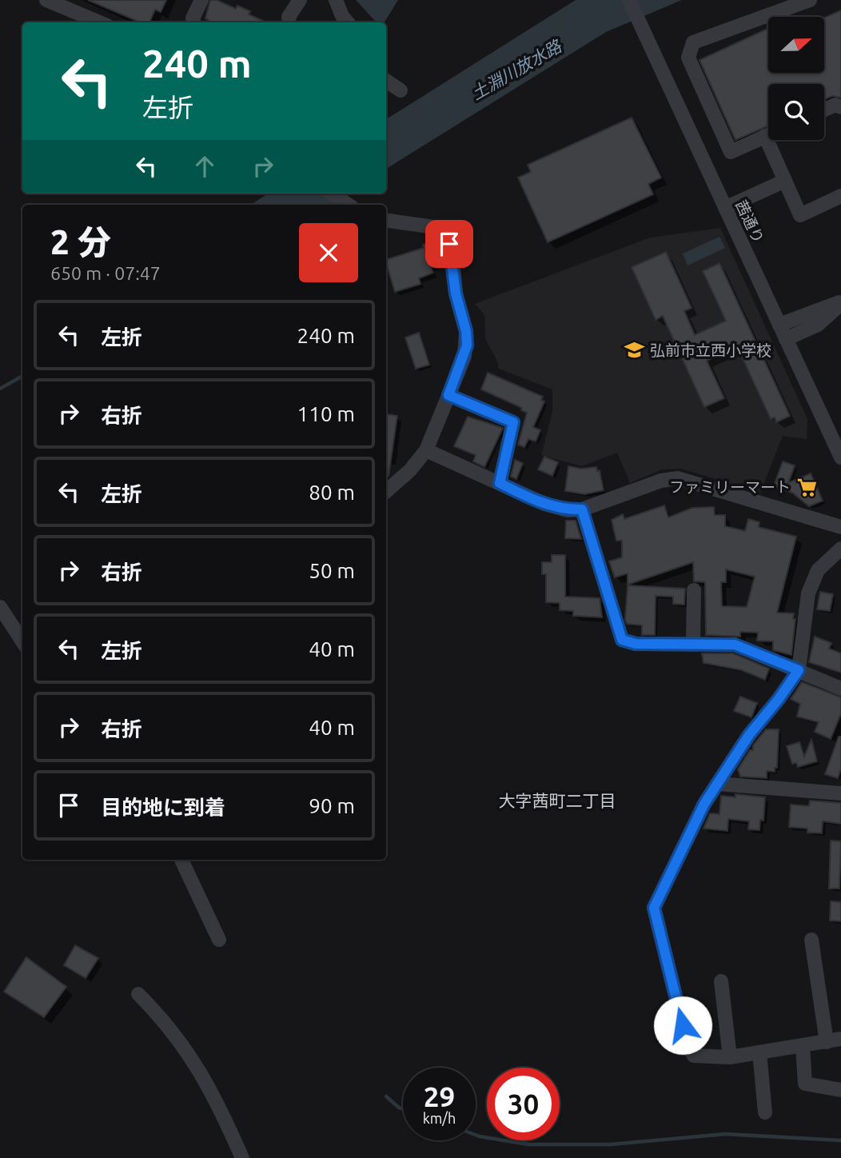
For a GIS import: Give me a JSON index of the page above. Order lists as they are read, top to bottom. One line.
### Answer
{"streets":{"street":["茜通り"]},"districts":["大字茜町二丁目"],"water":["土淵川放水路"],"places":{"school or university":["弘前市立西小学校"],"supermarket":["ファミリーマート"]},"north":"right","page":{"turn":["240 m","左折"],"heading":["2 分","650 m · 07:47"],"list":[{"name":"左折","value":"240 m"},{"name":"右折","value":"110 m"},{"name":"左折","value":"80 m"},{"name":"右折","value":"50 m"},{"name":"左折","value":"40 m"},{"name":"右折","value":"40 m"},{"name":"目的地に到着","value":"90 m"}],"speed":"29 km/h","limit":"30"}}
